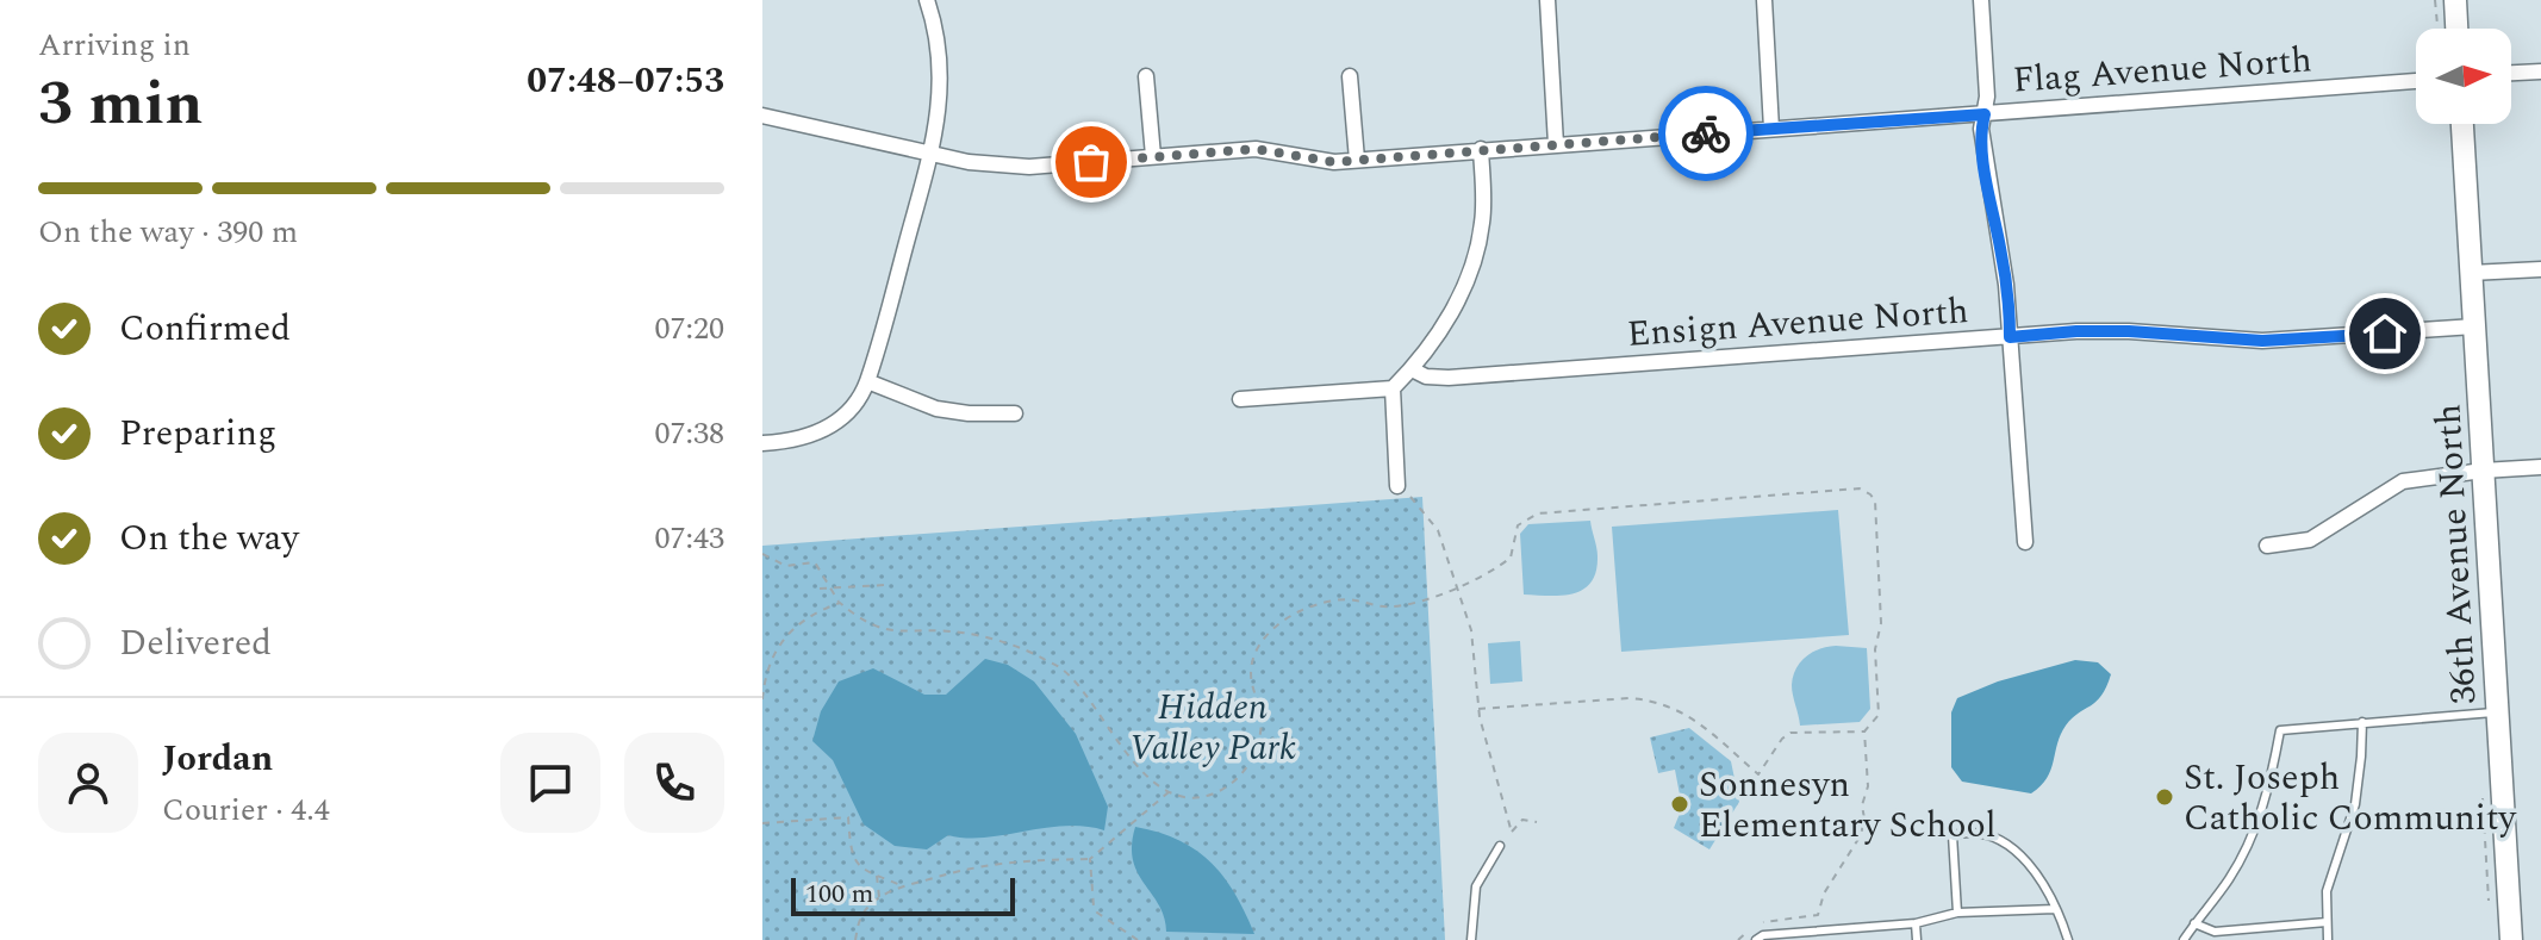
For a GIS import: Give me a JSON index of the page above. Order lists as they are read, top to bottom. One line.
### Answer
{"streets":{"street":["Flag Avenue North","Ensign Avenue North","36th Avenue North"]},"crossings":[["Ensign Avenue North","36th Avenue North"]],"parks":["Hidden Valley Park"],"places":["St. Joseph Catholic Community","Sonnesyn Elementary School"],"scale_bar":"100 m","north":"right","page":{"heading":["3 min","Arriving in","07:48–07:53"],"panel":["Jordan","Courier · 4.4"],"bar":"On the way · 390 m","list":[["Confirmed","07:20"],["Preparing","07:38"],["On the way","07:43"],"Delivered"],"scale":"100 m"}}
